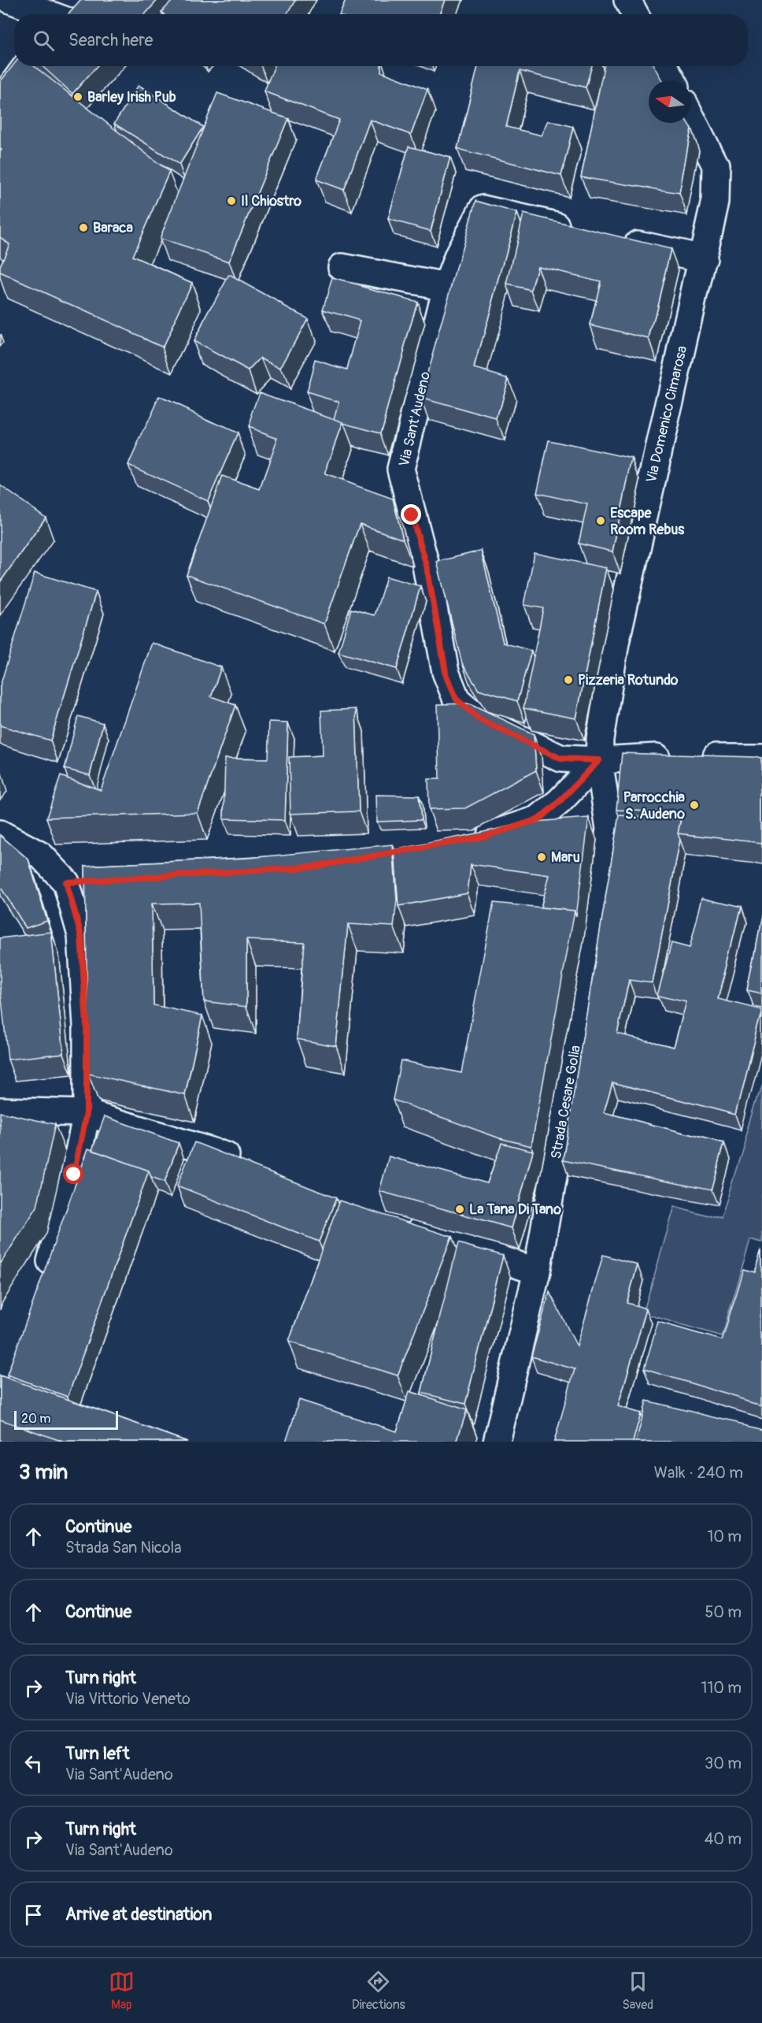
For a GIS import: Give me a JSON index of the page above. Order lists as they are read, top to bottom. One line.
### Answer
{"streets":{"street":["Via Domenico Cimarosa","Via Sant'Audeno","Strada Cesare Golia"]},"crossings":[["Via Domenico Cimarosa","Via Sant'Audeno"],["Via Domenico Cimarosa","Strada Cesare Golia"],["Via Sant'Audeno","Strada Cesare Golia"]],"places":["Barley Irish Pub","Il Chiostro","Baraca","Escape Room Rebus","Pizzeria Rotundo","Parrocchia S. Audeno","Maru","La Tana Di Tano"],"scale_bar":"20 m","north":"left","page":{"search":"Search here","scale":"20 m","heading":["3 min","Walk · 240 m"],"list":[["Continue","Strada San Nicola","10 m"],["Continue","50 m"],["Turn right","Via Vittorio Veneto","110 m"],["Turn left","Via Sant'Audeno","30 m"],["Turn right","Via Sant'Audeno","40 m"],"Arrive at destination"],"nav":["Map","Directions","Saved"]}}
